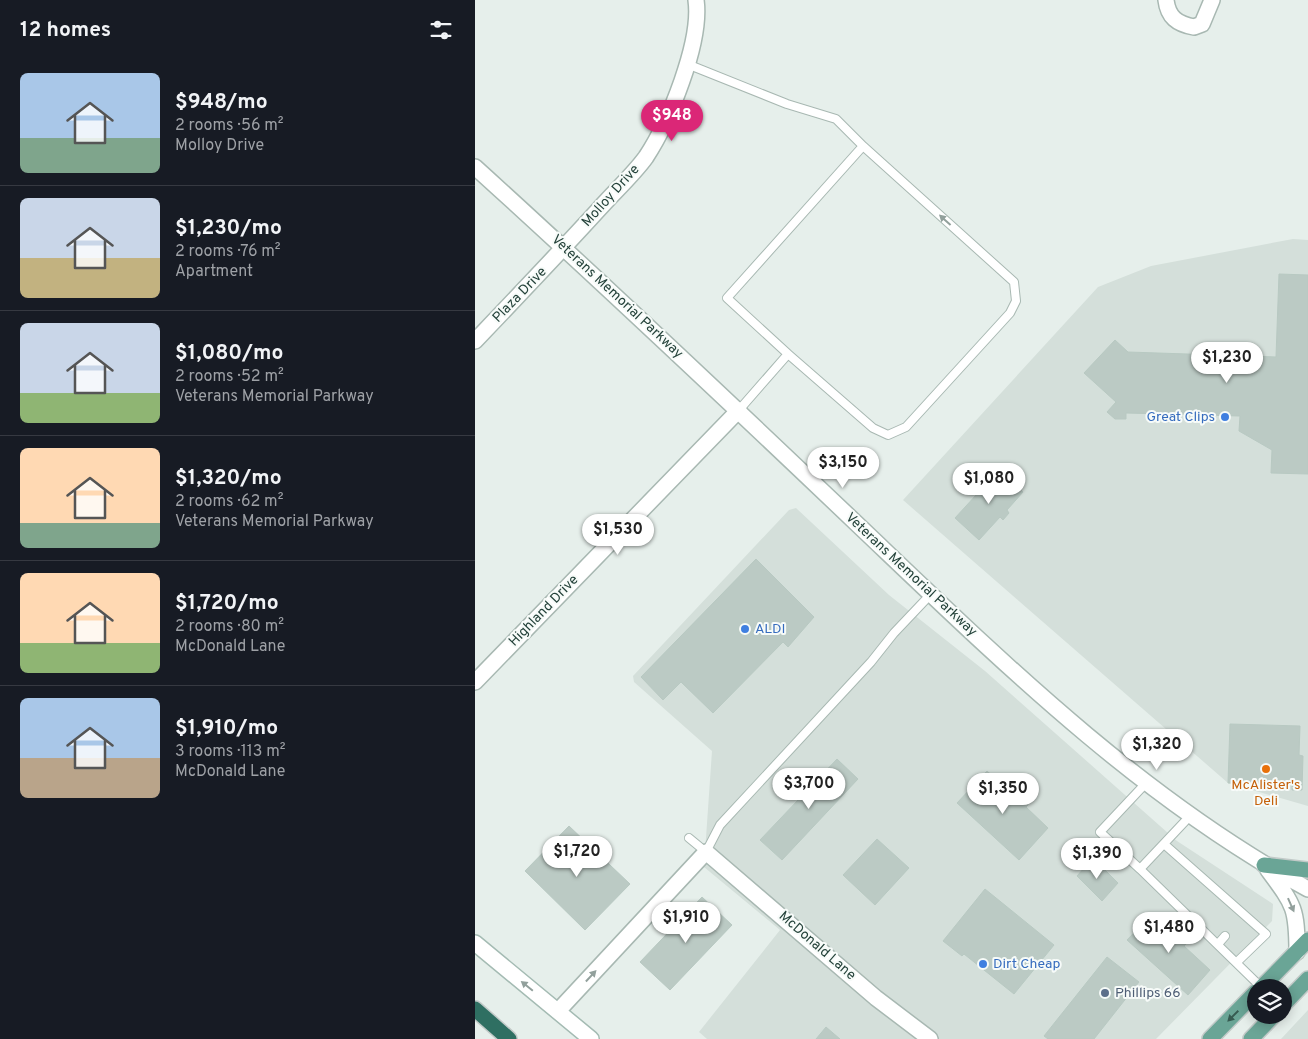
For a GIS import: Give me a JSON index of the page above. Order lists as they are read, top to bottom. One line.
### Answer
{"streets":{"street":["Molloy Drive","Plaza Drive","Veterans Memorial Parkway","Highland Drive","McDonald Lane"]},"crossings":[["Molloy Drive","Plaza Drive"],["Molloy Drive","Veterans Memorial Parkway"],["Plaza Drive","Veterans Memorial Parkway"],["Veterans Memorial Parkway","Highland Drive"]],"places":["Great Clips","ALDI","McAlister's Deli","Dirt Cheap","Phillips 66"],"page":{"heading":"12 homes","list":[{"name":"$948/mo","note":"2 rooms · 56 m² · Molloy Drive"},{"name":"$1,230/mo","note":"2 rooms · 76 m² · Apartment"},{"name":"$1,080/mo","note":"2 rooms · 52 m² · Veterans Memorial Parkway"},{"name":"$1,320/mo","note":"2 rooms · 62 m² · Veterans Memorial Parkway"},{"name":"$1,720/mo","note":"2 rooms · 80 m² · McDonald Lane"},{"name":"$1,910/mo","note":"3 rooms · 113 m² · McDonald Lane"}],"price":["$948","$1,230","$3,150","$1,080","$1,530","$1,320","$3,700","$1,350","$1,720","$1,390","$1,910","$1,480"]}}
